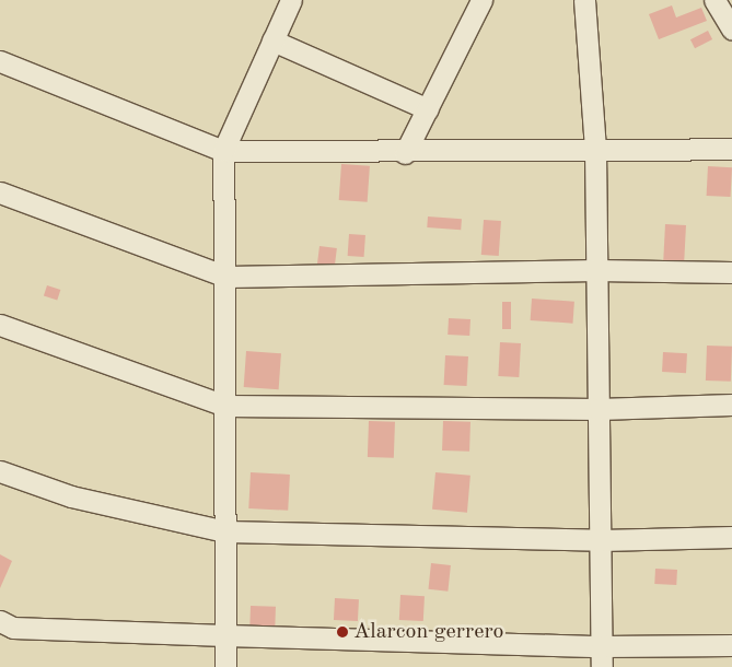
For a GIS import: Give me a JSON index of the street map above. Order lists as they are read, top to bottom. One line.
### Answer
{"places":["Alarcon gerrero"]}
